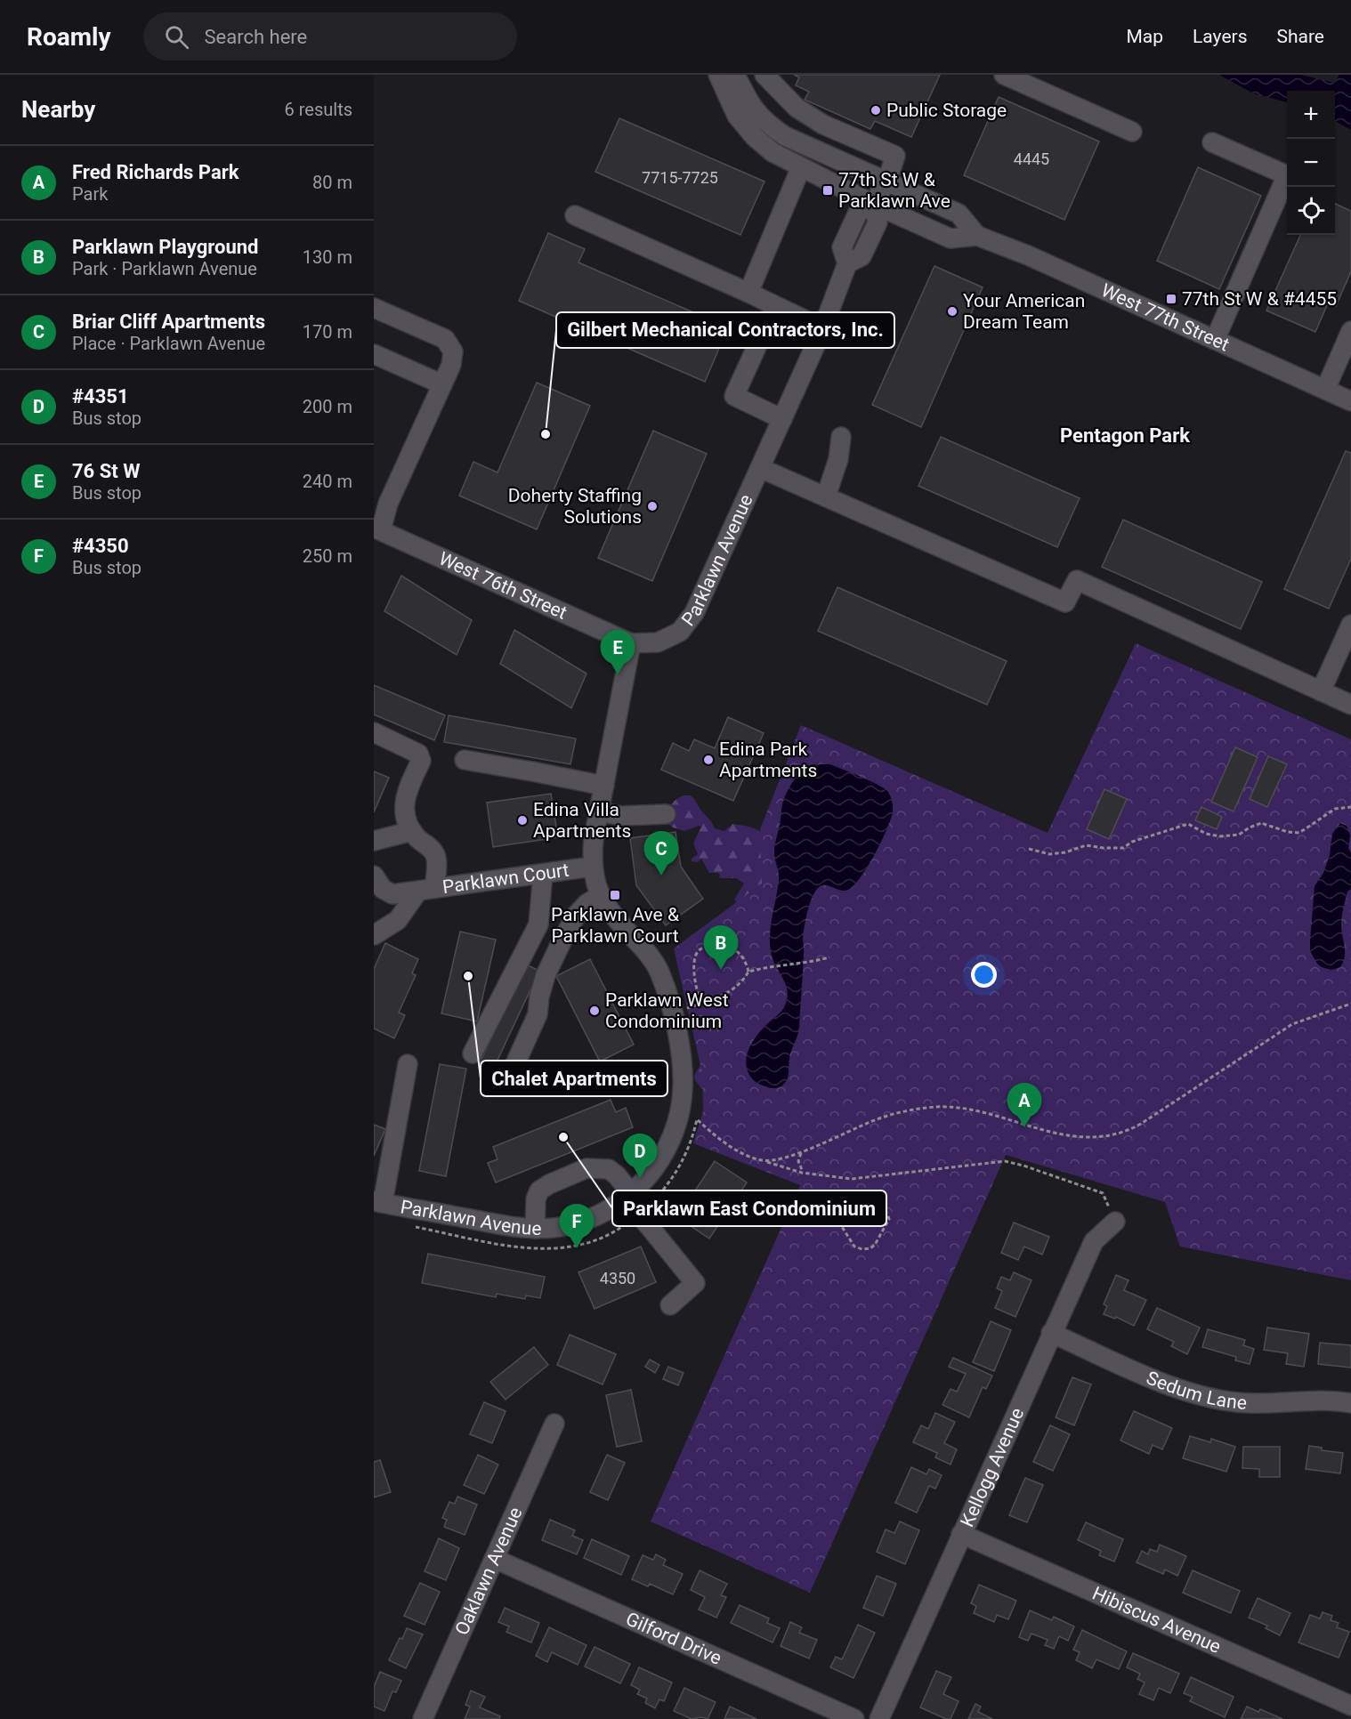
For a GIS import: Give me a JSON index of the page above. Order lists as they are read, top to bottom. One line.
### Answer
{"streets":{"street":["West 77th Street","Parklawn Avenue","West 76th Street","Parklawn Court","Sedum Lane","Kellogg Avenue","Oaklawn Avenue","Hibiscus Avenue","Gilford Drive"]},"crossings":[["West 77th Street","Parklawn Avenue"],["Parklawn Avenue","West 76th Street"],["Parklawn Avenue","Parklawn Court"],["Sedum Lane","Kellogg Avenue"],["Kellogg Avenue","Hibiscus Avenue"],["Oaklawn Avenue","Gilford Drive"]],"districts":["Pentagon Park"],"places":{"other":["Public Storage","Your American Dream Team","Gilbert Mechanical Contractors, Inc.","Doherty Staffing Solutions","Edina Park Apartments","Edina Villa Apartments","Chalet Apartments","Parklawn West Condominium","Parklawn East Condominium"],"transit":["77th St W & Parklawn Ave","77th St W & #4455","Parklawn Ave & Parklawn Court"]},"house_numbers":["4445","7715-7725","4350"],"page":{"header":"Roamly","search":"Search here","nav":["Map","Layers","Share"],"heading":["Nearby","6 results"],"map_buttons":["+","−"],"list":[{"mark":"A","name":"Fred Richards Park","note":"Park","value":"80 m"},{"mark":"B","name":"Parklawn Playground","note":"Park · Parklawn Avenue","value":"130 m"},{"mark":"C","name":"Briar Cliff Apartments","note":"Place · Parklawn Avenue","value":"170 m"},{"mark":"D","name":"#4351","note":"Bus stop","value":"200 m"},{"mark":"E","name":"76 St W","note":"Bus stop","value":"240 m"},{"mark":"F","name":"#4350","note":"Bus stop","value":"250 m"}],"pins":["E","C","B","A","D","F"]}}
